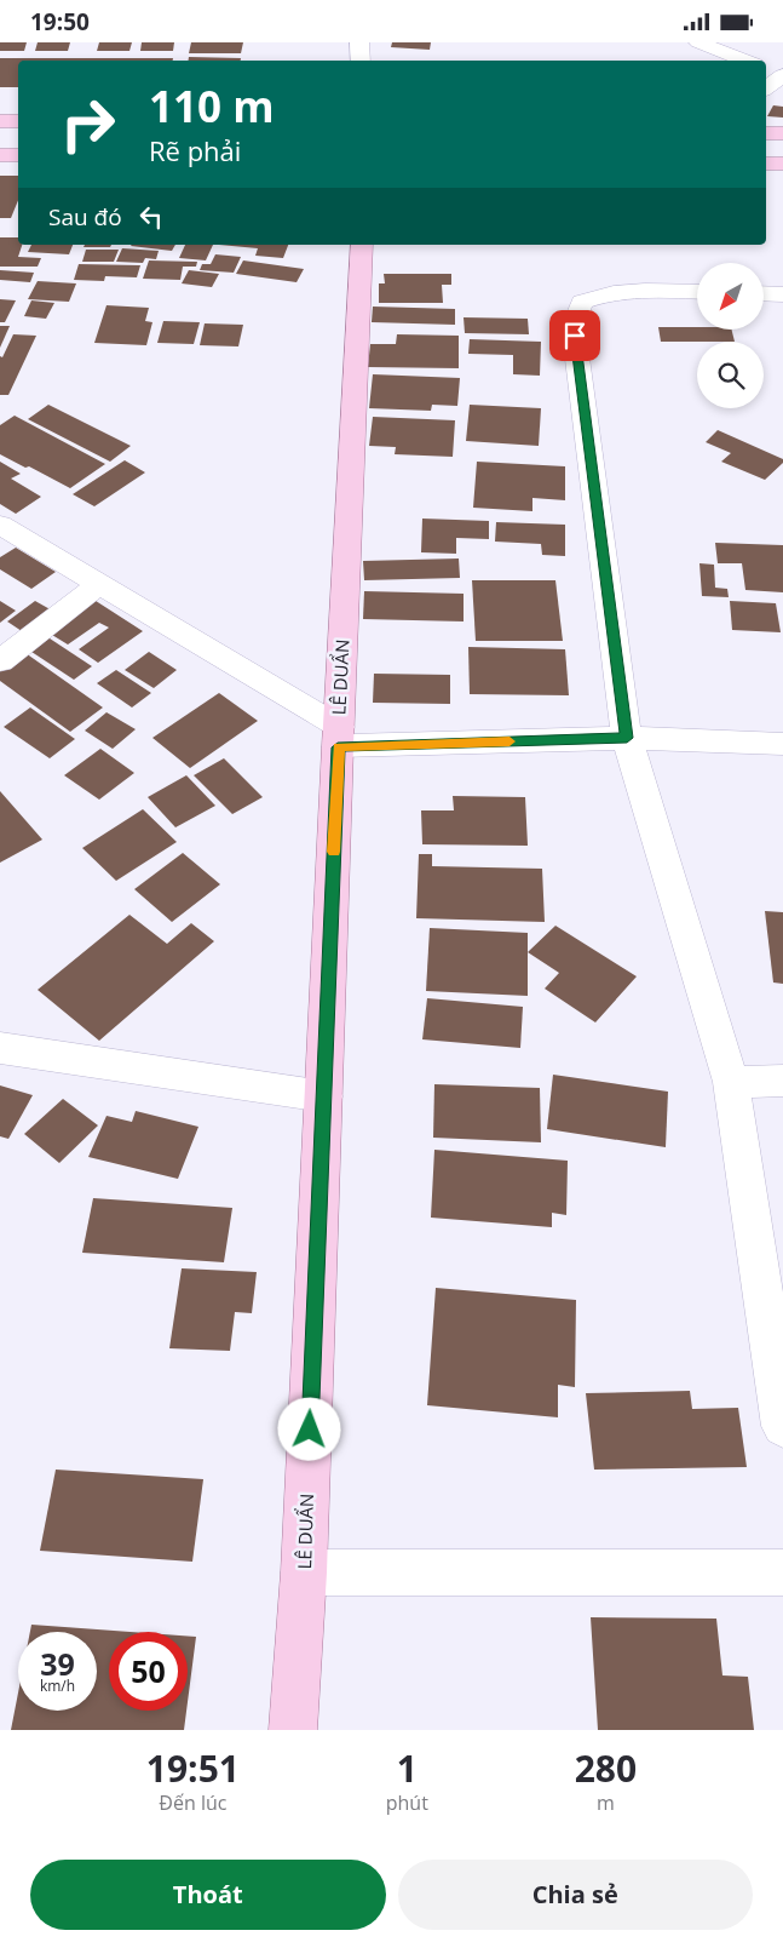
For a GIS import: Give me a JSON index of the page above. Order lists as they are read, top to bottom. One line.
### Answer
{"streets":{"main road":["LÊ DUẨN"]},"north":"bottom left","page":{"status":"19:50","turn":["110 m","Rẽ phải"],"then":"Sau đó","speed":"39 km/h","limit":"50","eta":["19:51","Đến lúc","1","phút","280","m"],"buttons":["Thoát","Chia sẻ"]}}
